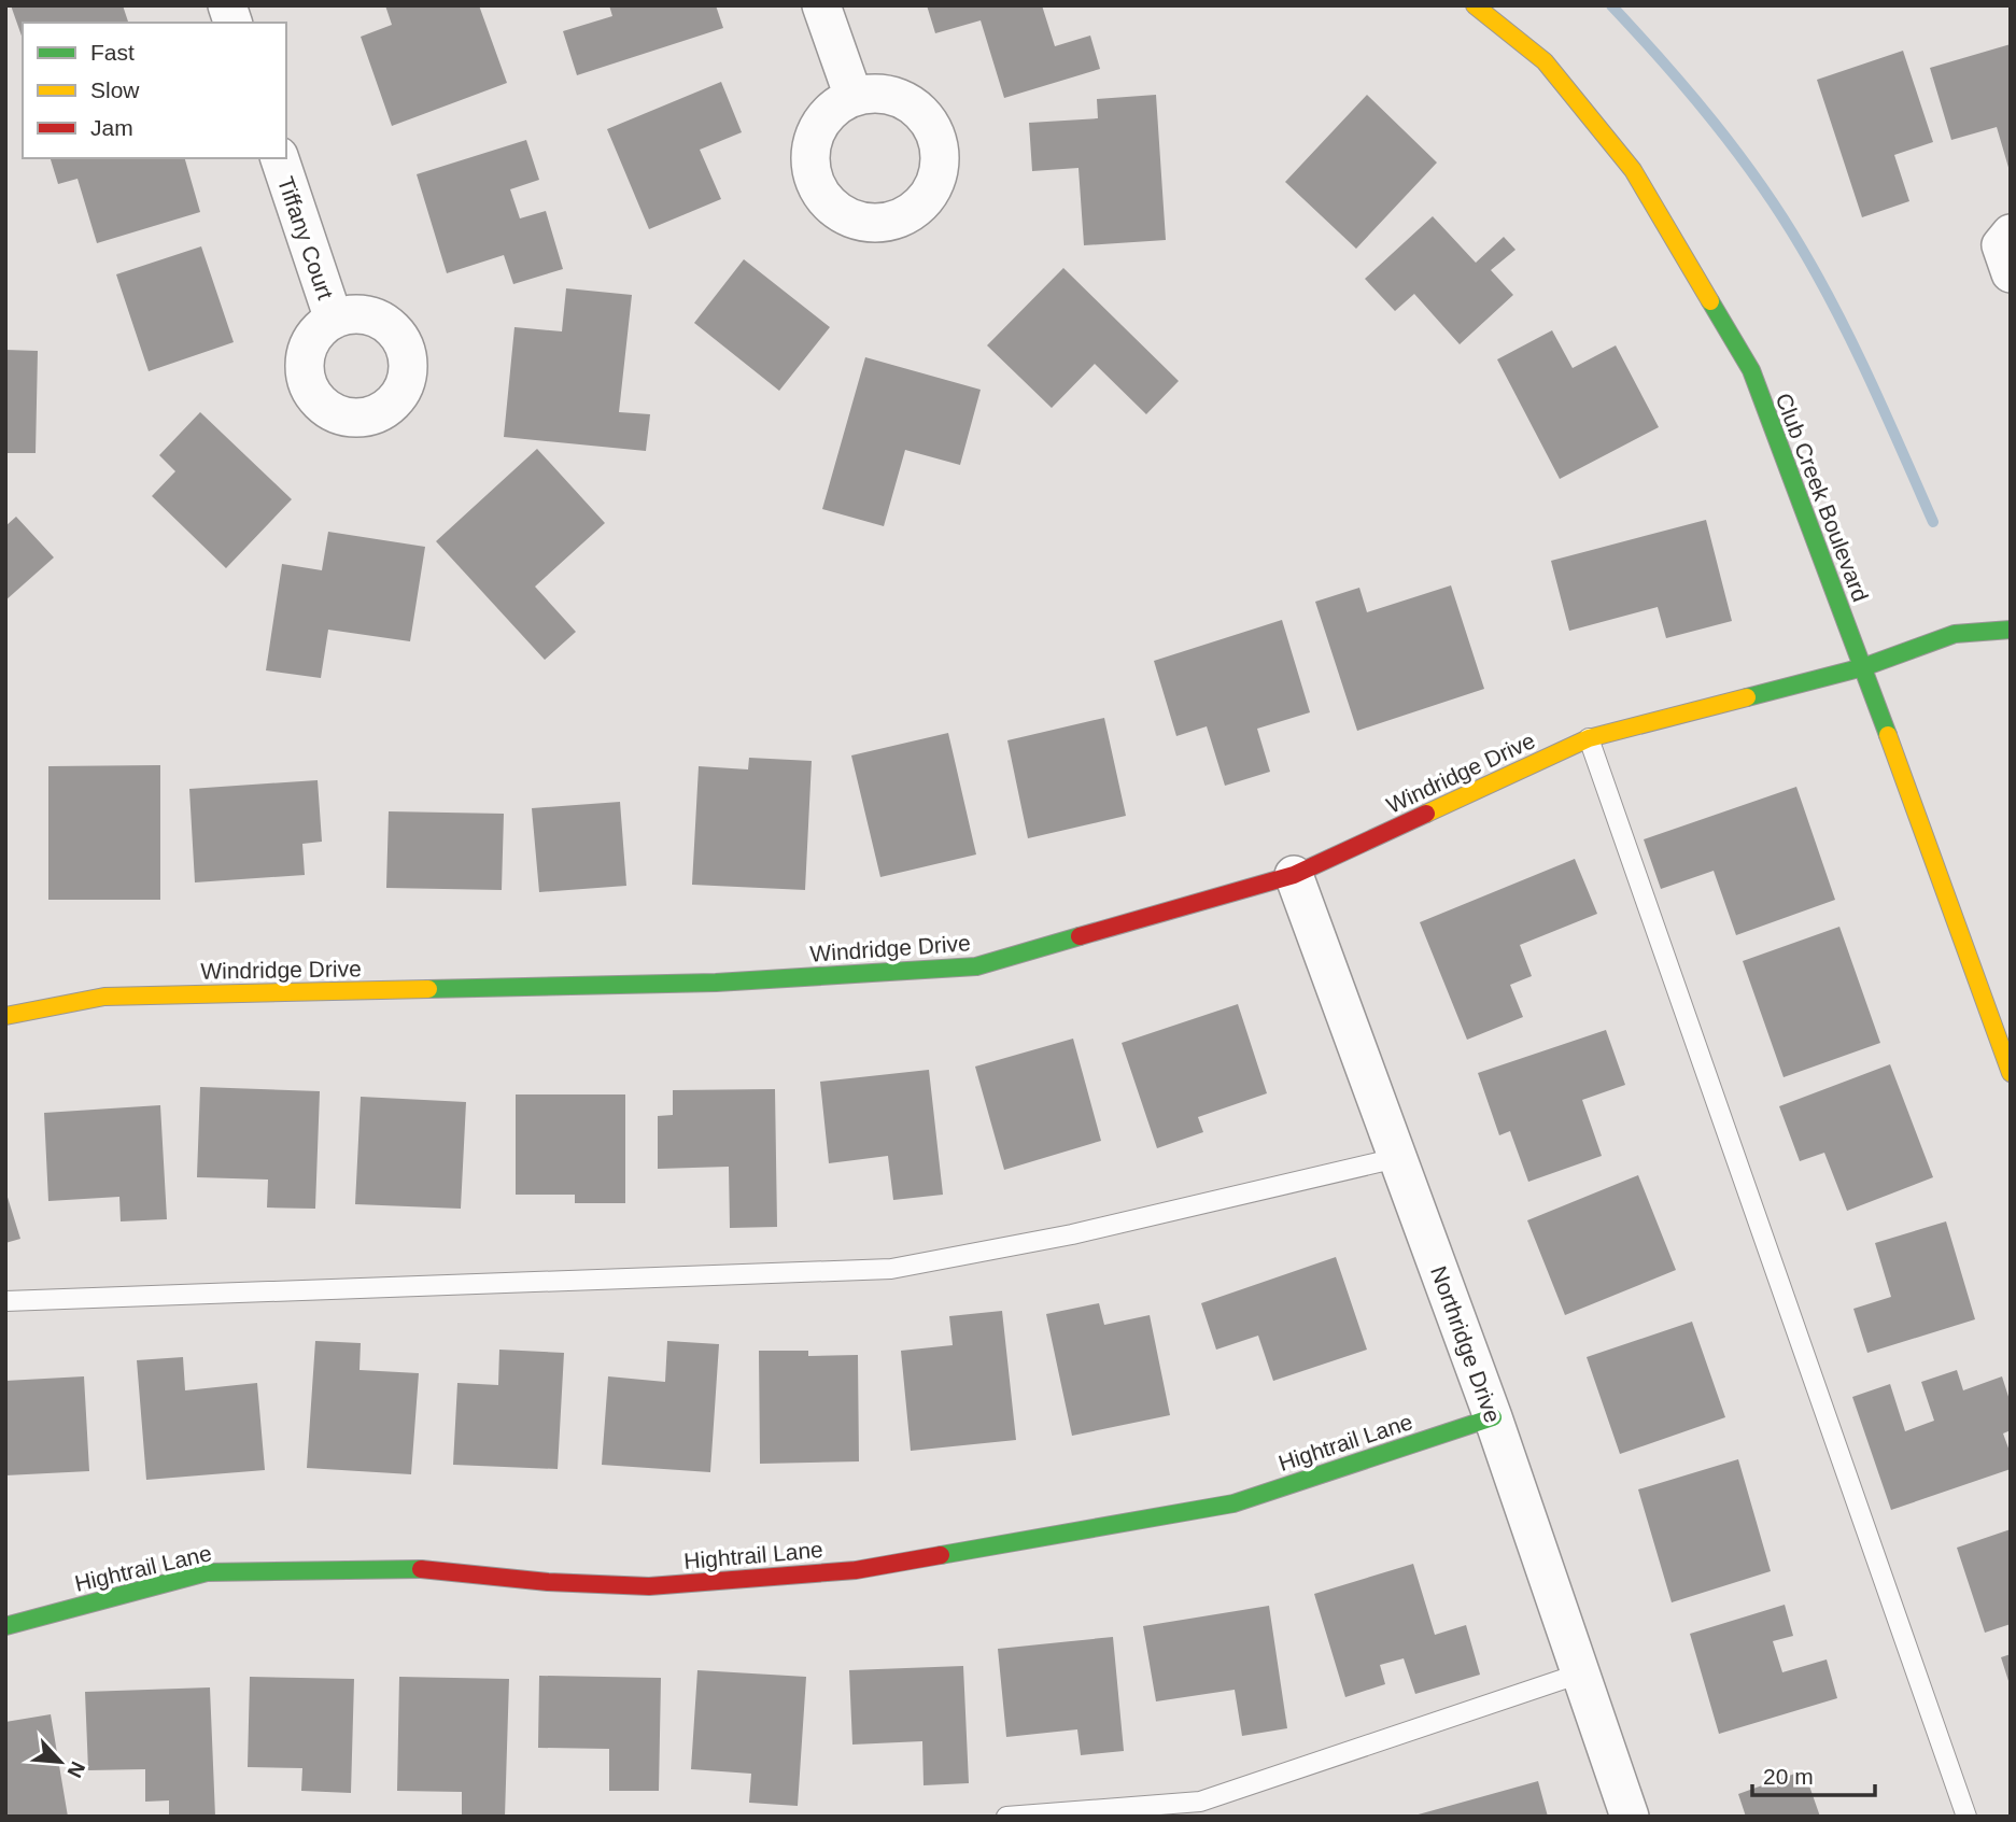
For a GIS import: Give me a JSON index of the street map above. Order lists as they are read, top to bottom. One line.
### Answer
{"streets":{"street":["Tiffany Court","Club Creek Boulevard","Windridge Drive","Northridge Drive","Hightrail Lane"]},"crossings":[["Club Creek Boulevard","Windridge Drive"],["Windridge Drive","Northridge Drive"],["Northridge Drive","Hightrail Lane"]],"legend":["Fast","Slow","Jam"],"scale_bar":"20 m","north":"bottom right"}
